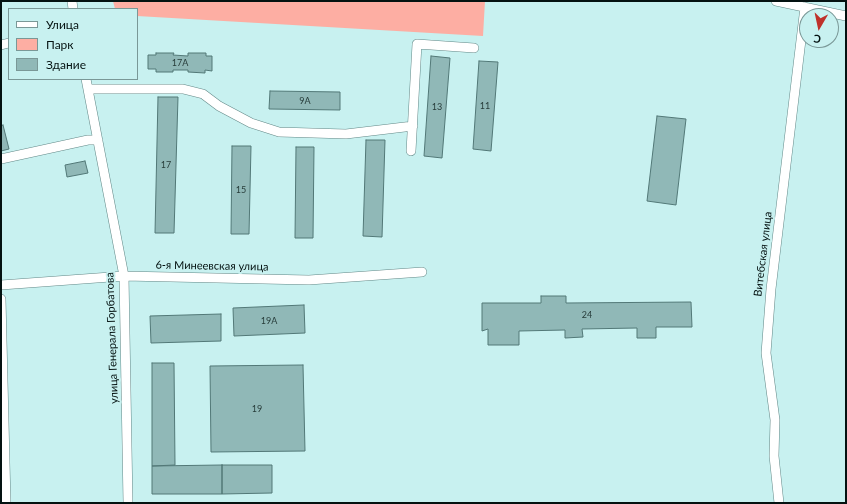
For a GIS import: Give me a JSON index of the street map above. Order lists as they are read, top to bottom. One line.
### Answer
{"streets":{"street":["Витебская улица","6-я Минеевская улица","улица Генерала Горбатова"]},"crossings":[["6-я Минеевская улица","улица Генерала Горбатова"]],"house_numbers":["17А","9А","11","13","17","15","24","19А","19"],"legend":["Улица","Парк","Здание"],"north":"bottom"}
